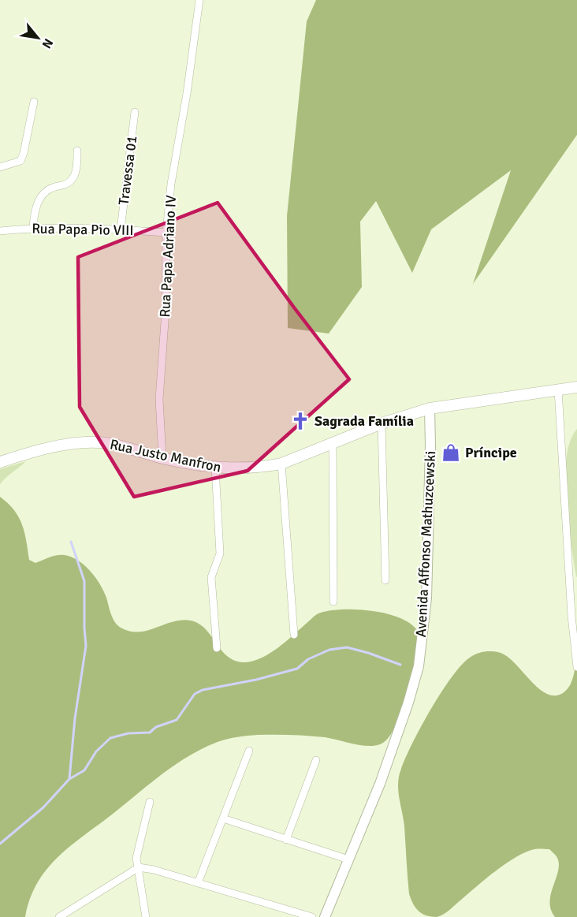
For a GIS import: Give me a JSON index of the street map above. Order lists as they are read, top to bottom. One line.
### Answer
{"streets":{"main road":["Rua Justo Manfron"],"street":["Travessa 01","Rua Papa Pio VIII","Rua Papa Adriano IV","Avenida Affonso Mathuzcewski"]},"crossings":[["Travessa 01","Rua Papa Pio VIII"],["Rua Papa Pio VIII","Rua Papa Adriano IV"],["Rua Papa Adriano IV","Rua Justo Manfron"],["Rua Justo Manfron","Avenida Affonso Mathuzcewski"]],"places":{"church":["Sagrada Família"],"shop":["Príncipe"]},"north":"bottom right"}
